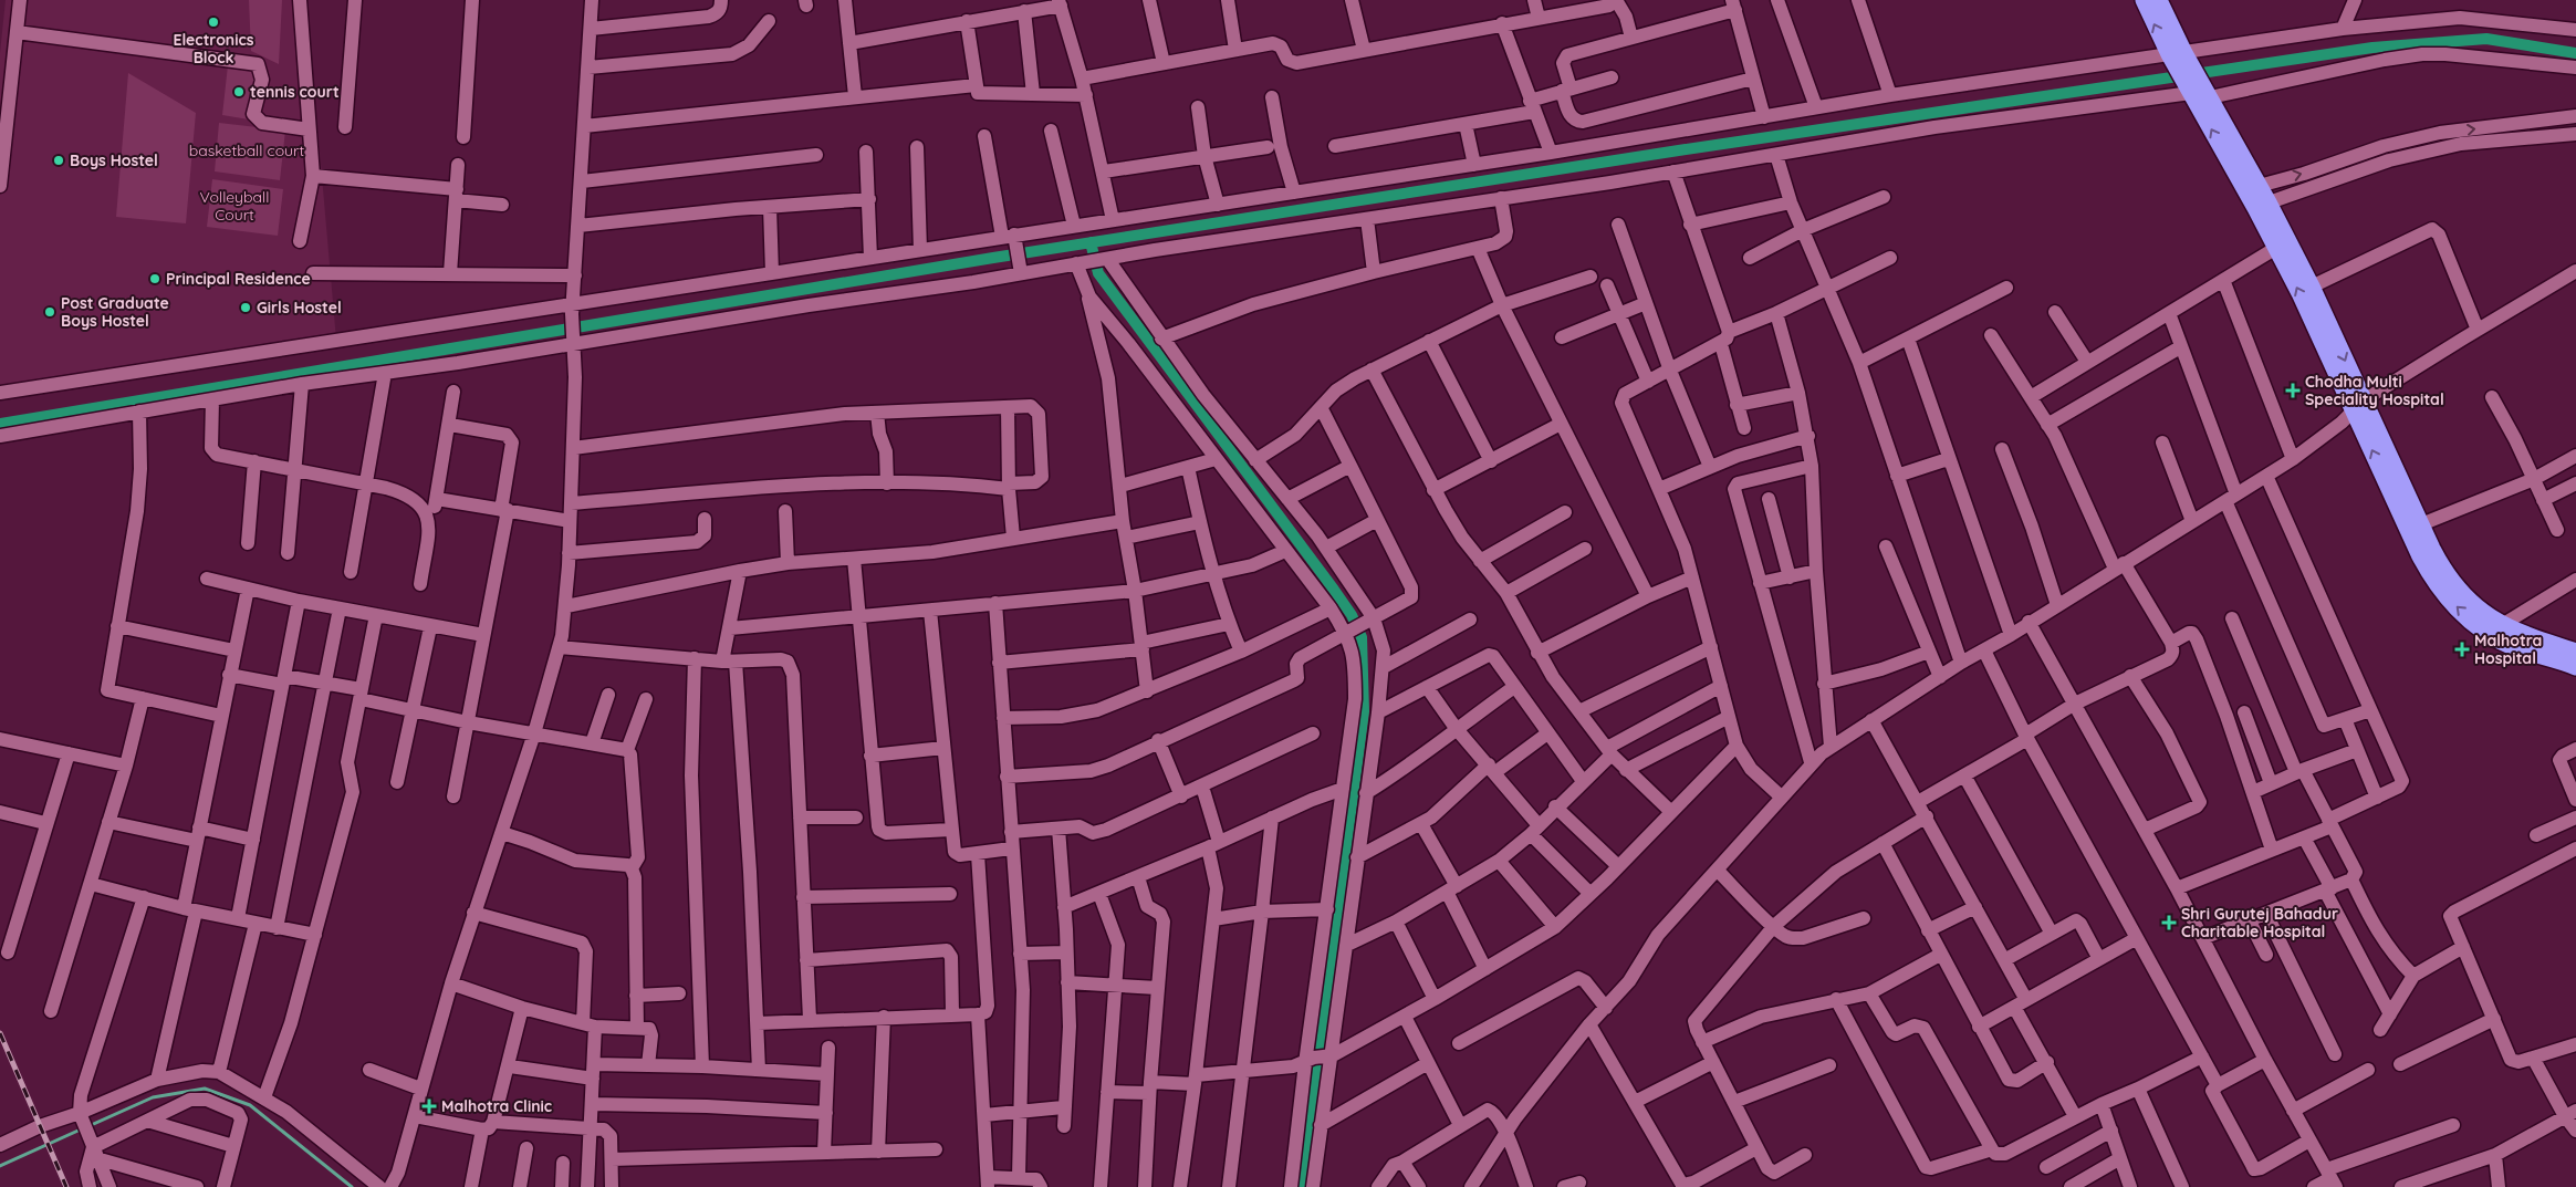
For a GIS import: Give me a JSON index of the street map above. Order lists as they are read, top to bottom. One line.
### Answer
{"parks":["basketball court","Volleyball Court"],"places":{"other":["Electronics Block","tennis court","Boys Hostel","Principal Residence","Girls Hostel","Post Graduate Boys Hostel"],"health":["Chodha Multi Speciality Hospital","Malhotra Hospital","Shri Gurutej Bahadur Charitable Hospital","Malhotra Clinic"]}}
